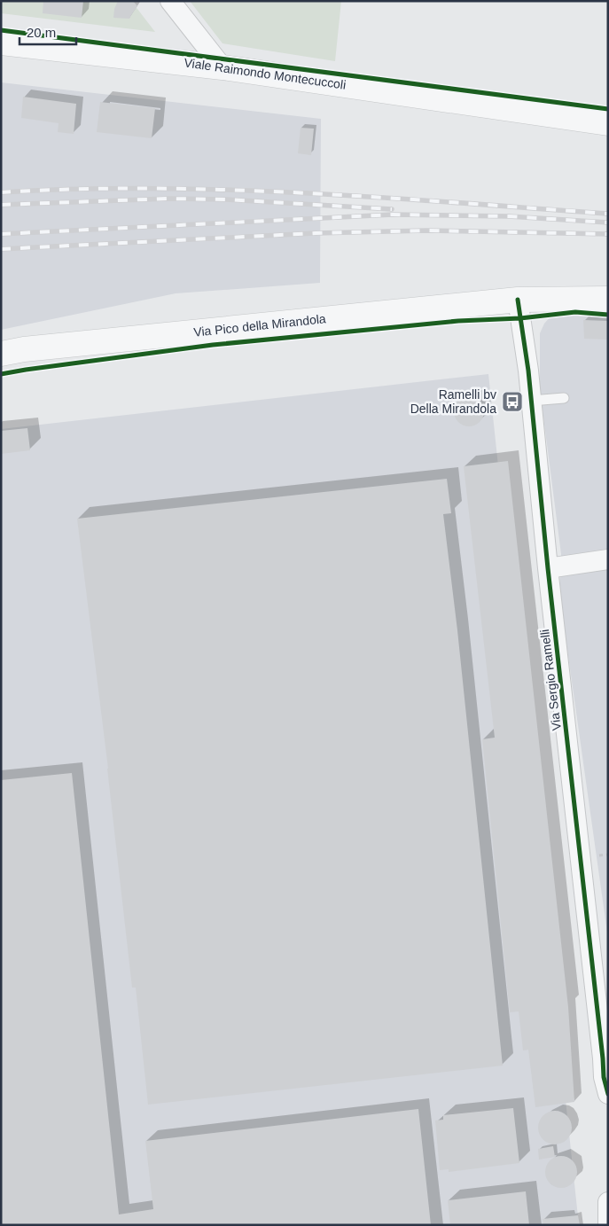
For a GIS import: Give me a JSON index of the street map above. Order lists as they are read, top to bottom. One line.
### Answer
{"streets":{"street":["Viale Raimondo Montecuccoli","Via Pico della Mirandola","Via Sergio Ramelli"]},"crossings":[["Via Pico della Mirandola","Via Sergio Ramelli"]],"places":{"bus stop":["Ramelli bv Della Mirandola"]},"scale_bar":"20 m"}
